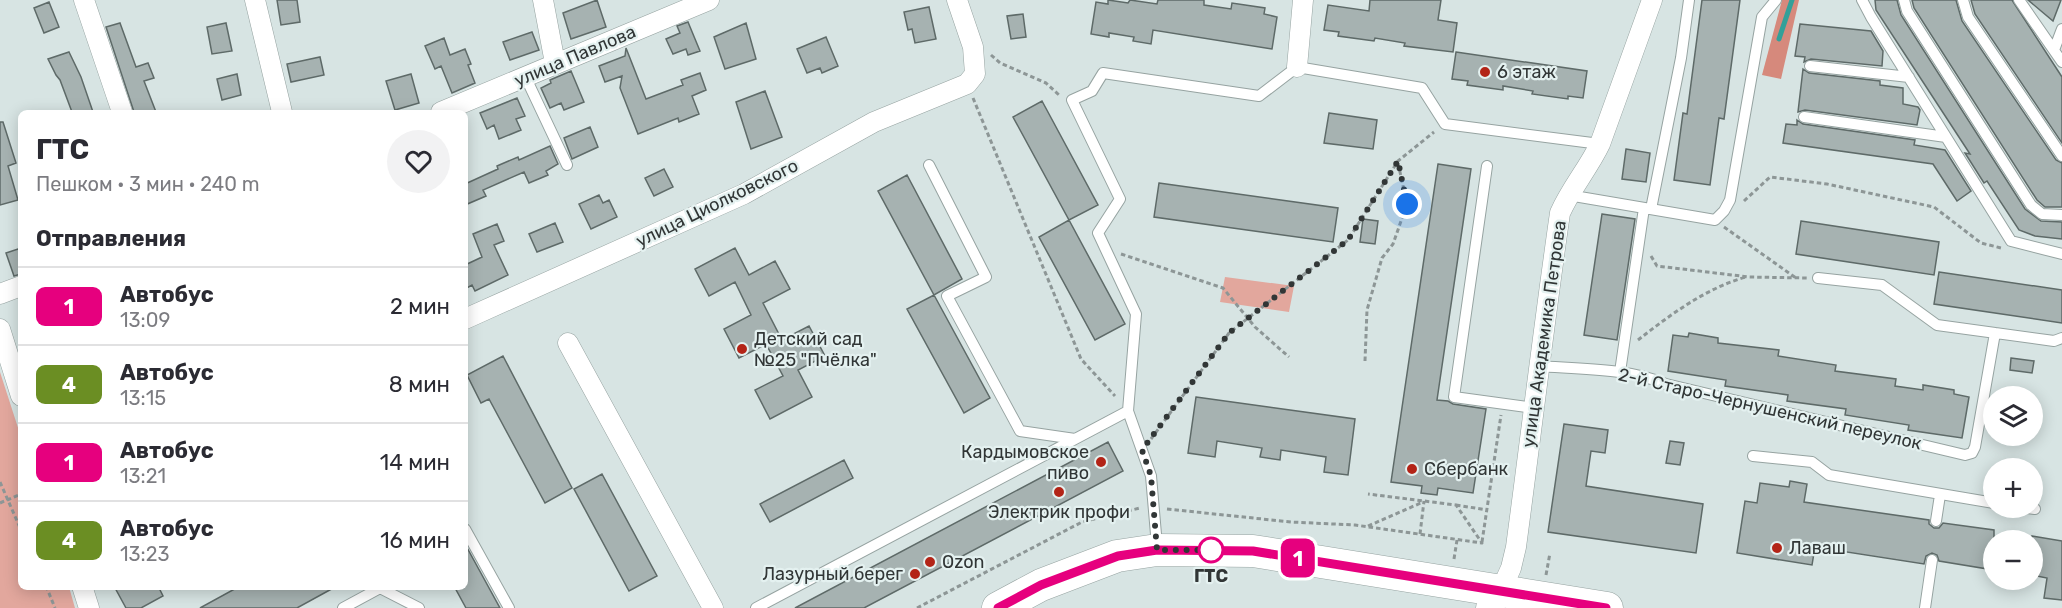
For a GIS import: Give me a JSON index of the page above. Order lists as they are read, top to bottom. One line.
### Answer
{"streets":{"street":["улица Павлова","улица Циолковского","улица Академика Петрова"],"lane":["2-й Старо-Чернушенский переулок"]},"crossings":[["улица Академика Петрова","2-й Старо-Чернушенский переулок"]],"places":["6 этаж","Детский сад №25 \"Пчёлка\"","Кардымовское пиво","Сбербанк","Электрик профи","Лаваш","ГТС","Ozon","Лазурный берег"],"lines":["bus line 1"],"page":{"on_map":"1","heading":[["ГТС","Пешком · 3 мин · 240 m"],"Отправления"],"list":[{"mark":"1","name":"Автобус","note":"13:09","value":"2 мин"},{"mark":"4","name":"Автобус","note":"13:15","value":"8 мин"},{"mark":"1","name":"Автобус","note":"13:21","value":"14 мин"},{"mark":"4","name":"Автобус","note":"13:23","value":"16 мин"}],"map_buttons":["+","−"]}}
